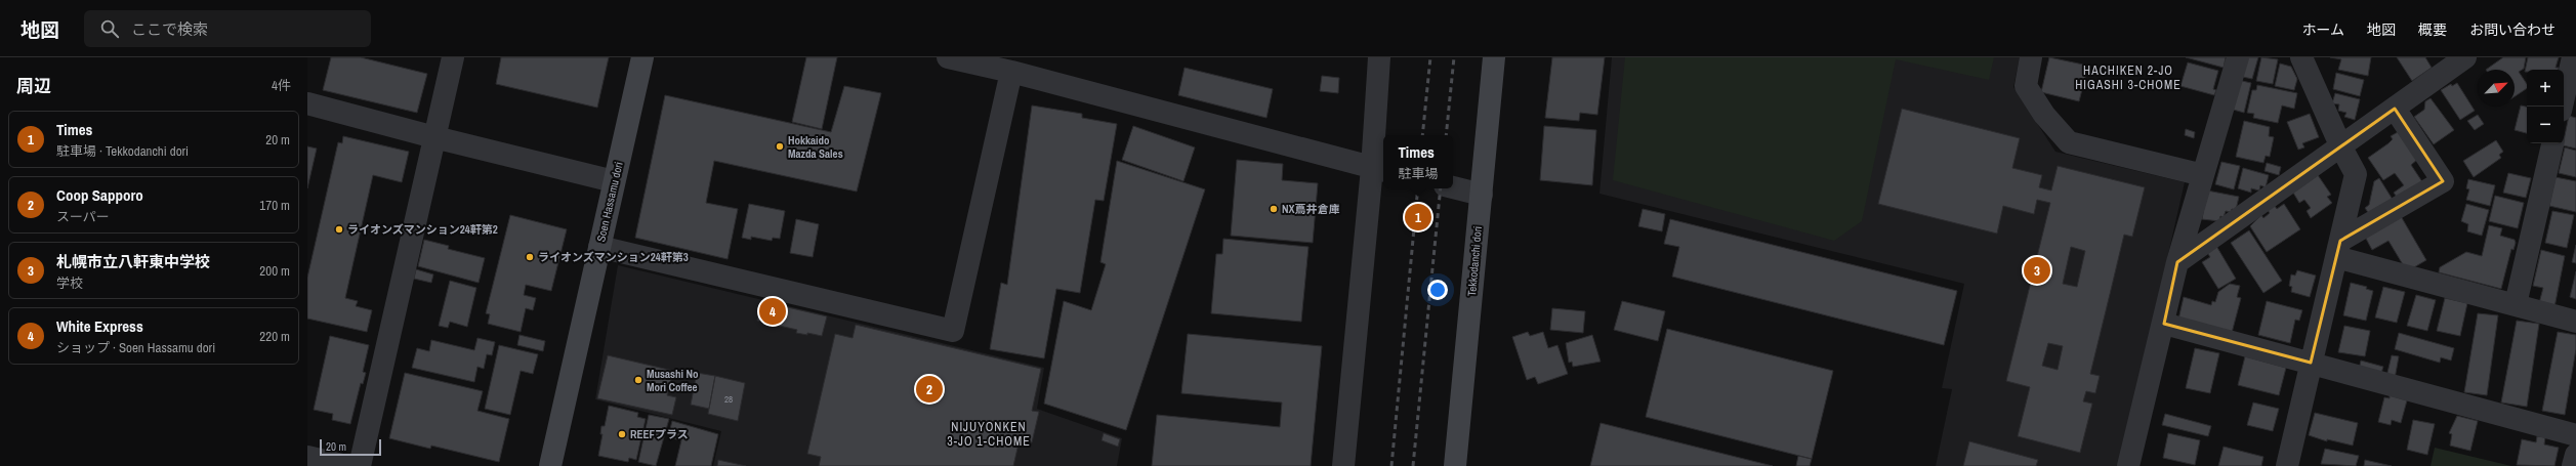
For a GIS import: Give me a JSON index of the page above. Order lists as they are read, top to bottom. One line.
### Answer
{"streets":{"street":["Soen Hassamu dori","Tekkodanchi dori"]},"districts":["HACHIKEN 2-JO HIGASHI 3-CHOME","NIJUYONKEN 3-JO 1-CHOME"],"places":["Hokkaido Mazda Sales","NX蔦井倉庫","ライオンズマンション24軒第2","ライオンズマンション24軒第3","Musashi No Mori Coffee","REEFプラス"],"house_numbers":["28"],"scale_bar":"20 m","north":"top right","page":{"header":"地図","search":"ここで検索","nav":["ホーム","地図","概要","お問い合わせ"],"heading":["周辺","4件"],"map_buttons":["+","−"],"list":[{"mark":"1","name":"Times","note":"駐車場 · Tekkodanchi dori","value":"20 m"},{"mark":"2","name":"Coop Sapporo","note":"スーパー","value":"170 m"},{"mark":"3","name":"札幌市立八軒東中学校","note":"学校","value":"200 m"},{"mark":"4","name":"White Express","note":"ショップ · Soen Hassamu dori","value":"220 m"}],"popup":["Times","駐車場"],"pins":["1","3","4","2"],"scale":"20 m"}}
